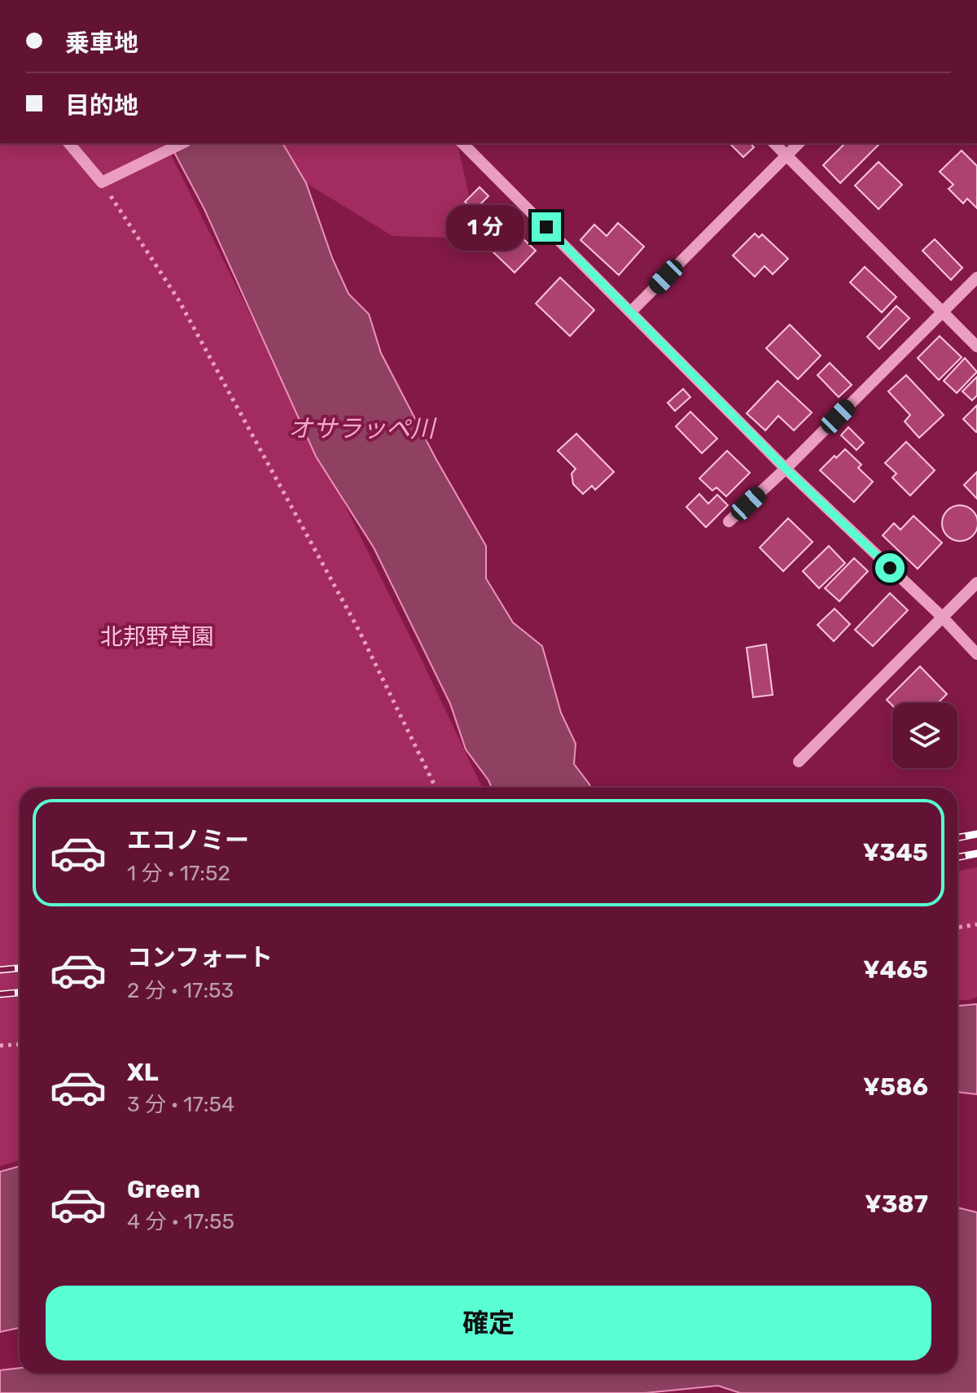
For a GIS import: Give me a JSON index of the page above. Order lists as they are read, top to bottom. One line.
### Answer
{"water":["オサラッペ川"],"parks":["北邦野草園"],"page":{"banner":["乗車地","目的地"],"bubble":"1 分","list":[{"name":"エコノミー","note":"1 分 · 17:52","value":"¥345"},{"name":"コンフォート","note":"2 分 · 17:53","value":"¥465"},{"name":"XL","note":"3 分 · 17:54","value":"¥586"},{"name":"Green","note":"4 分 · 17:55","value":"¥387"}],"buttons":"確定"}}
